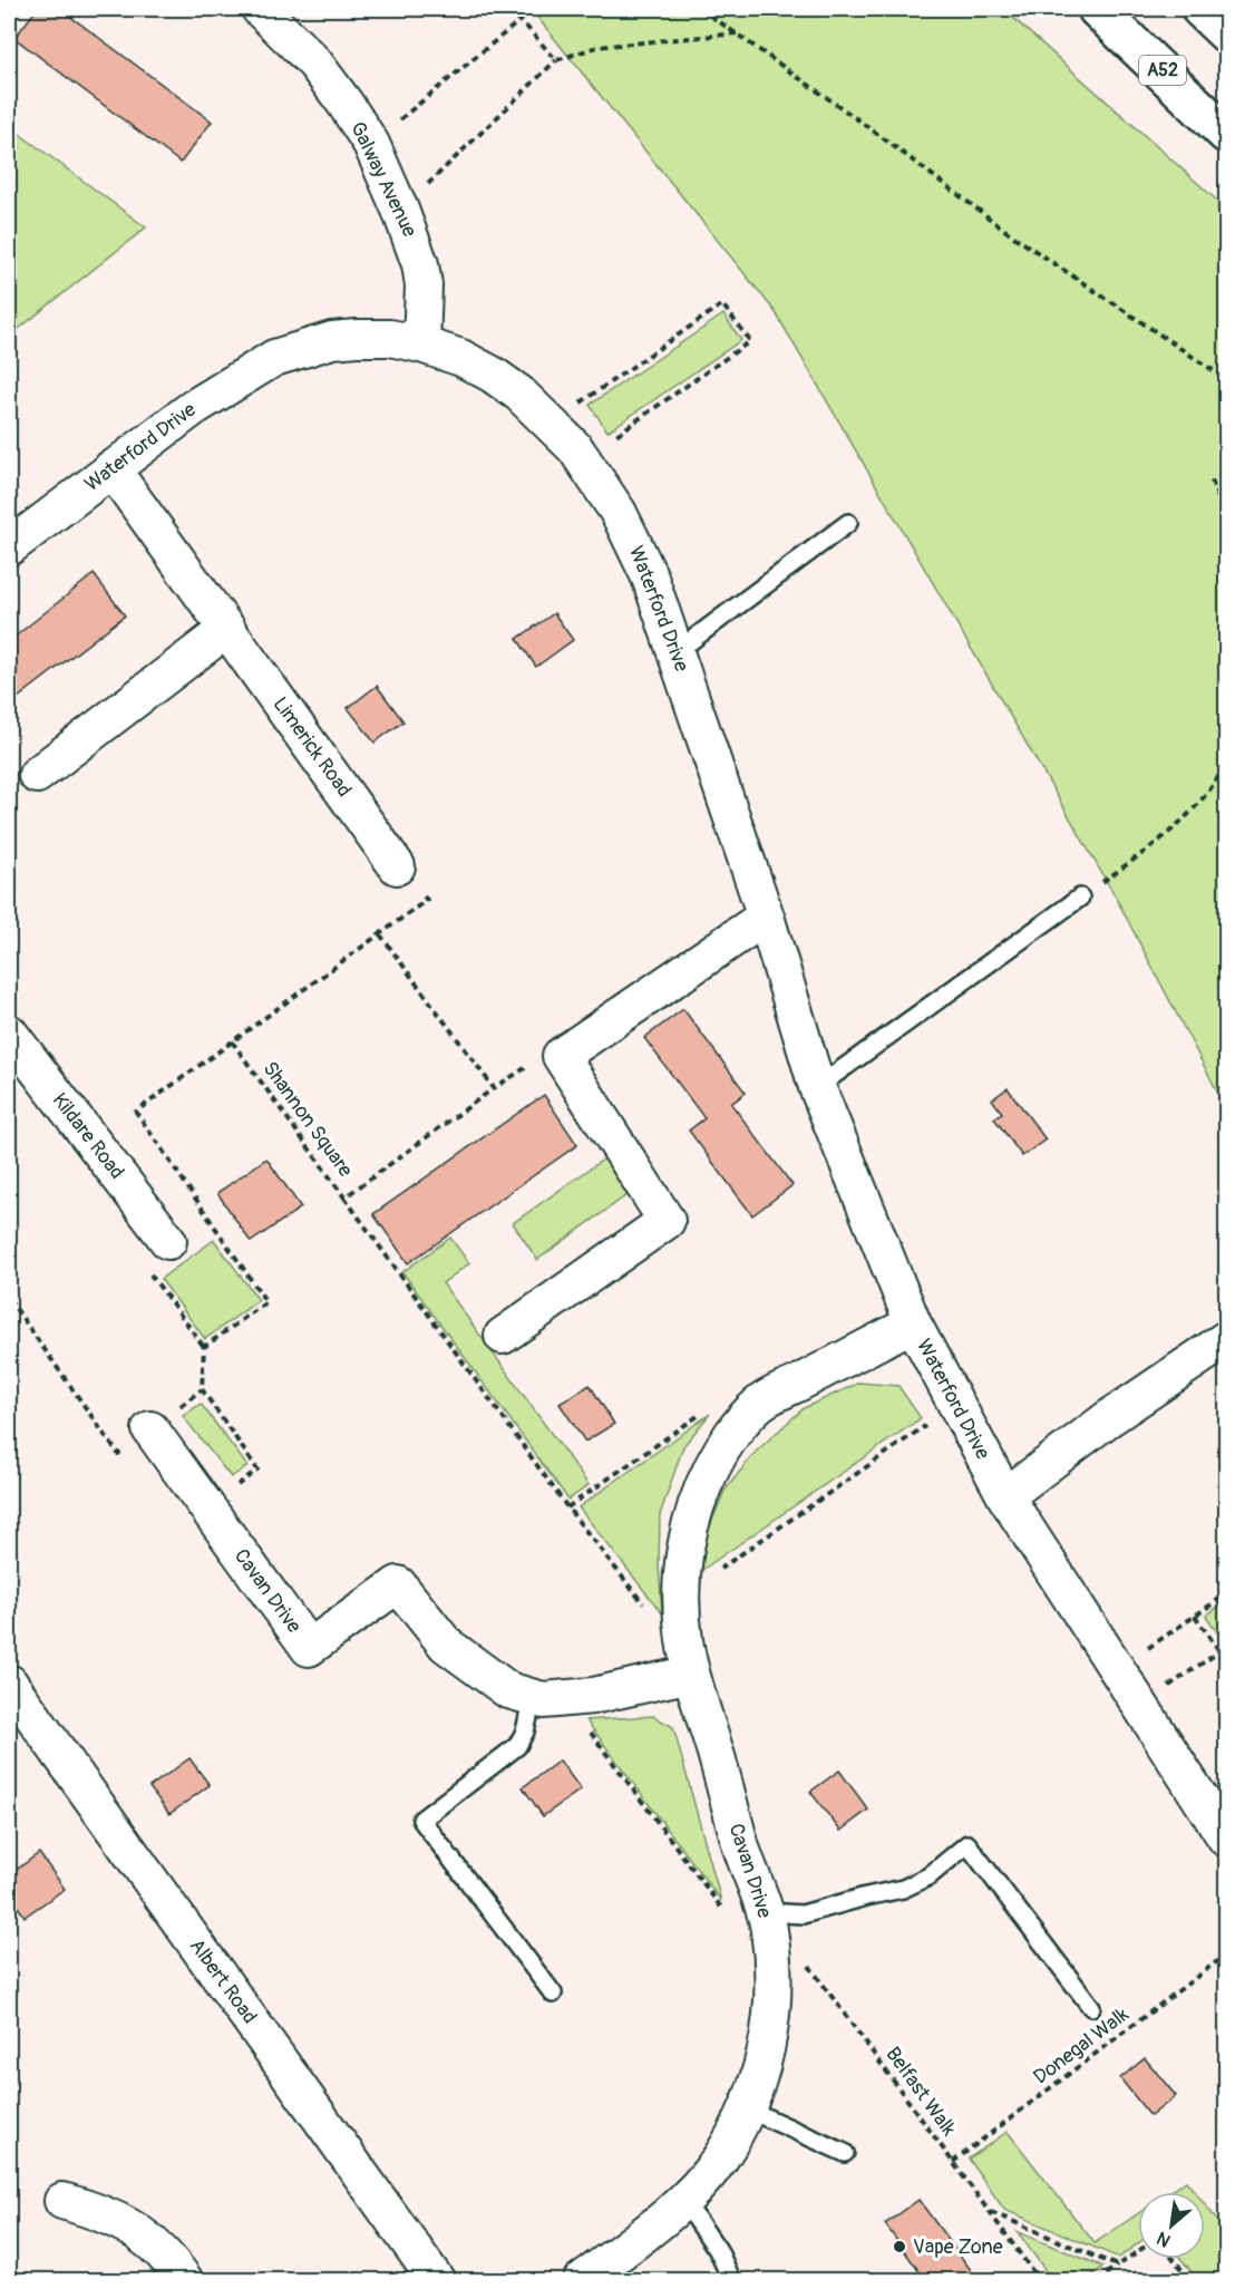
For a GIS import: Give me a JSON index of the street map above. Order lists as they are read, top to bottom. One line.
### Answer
{"streets":{"highway":["A52"],"street":["Galway Avenue","Waterford Drive","Limerick Road","Kildare Road","Cavan Drive","Albert Road"],"path":["Shannon Square","Donegal Walk","Belfast Walk"]},"crossings":[["Galway Avenue","Waterford Drive"],["Waterford Drive","Limerick Road"],["Waterford Drive","Cavan Drive"],["Cavan Drive","Belfast Walk"],["Donegal Walk","Belfast Walk"]],"places":["Vape Zone"],"north":"bottom left"}
